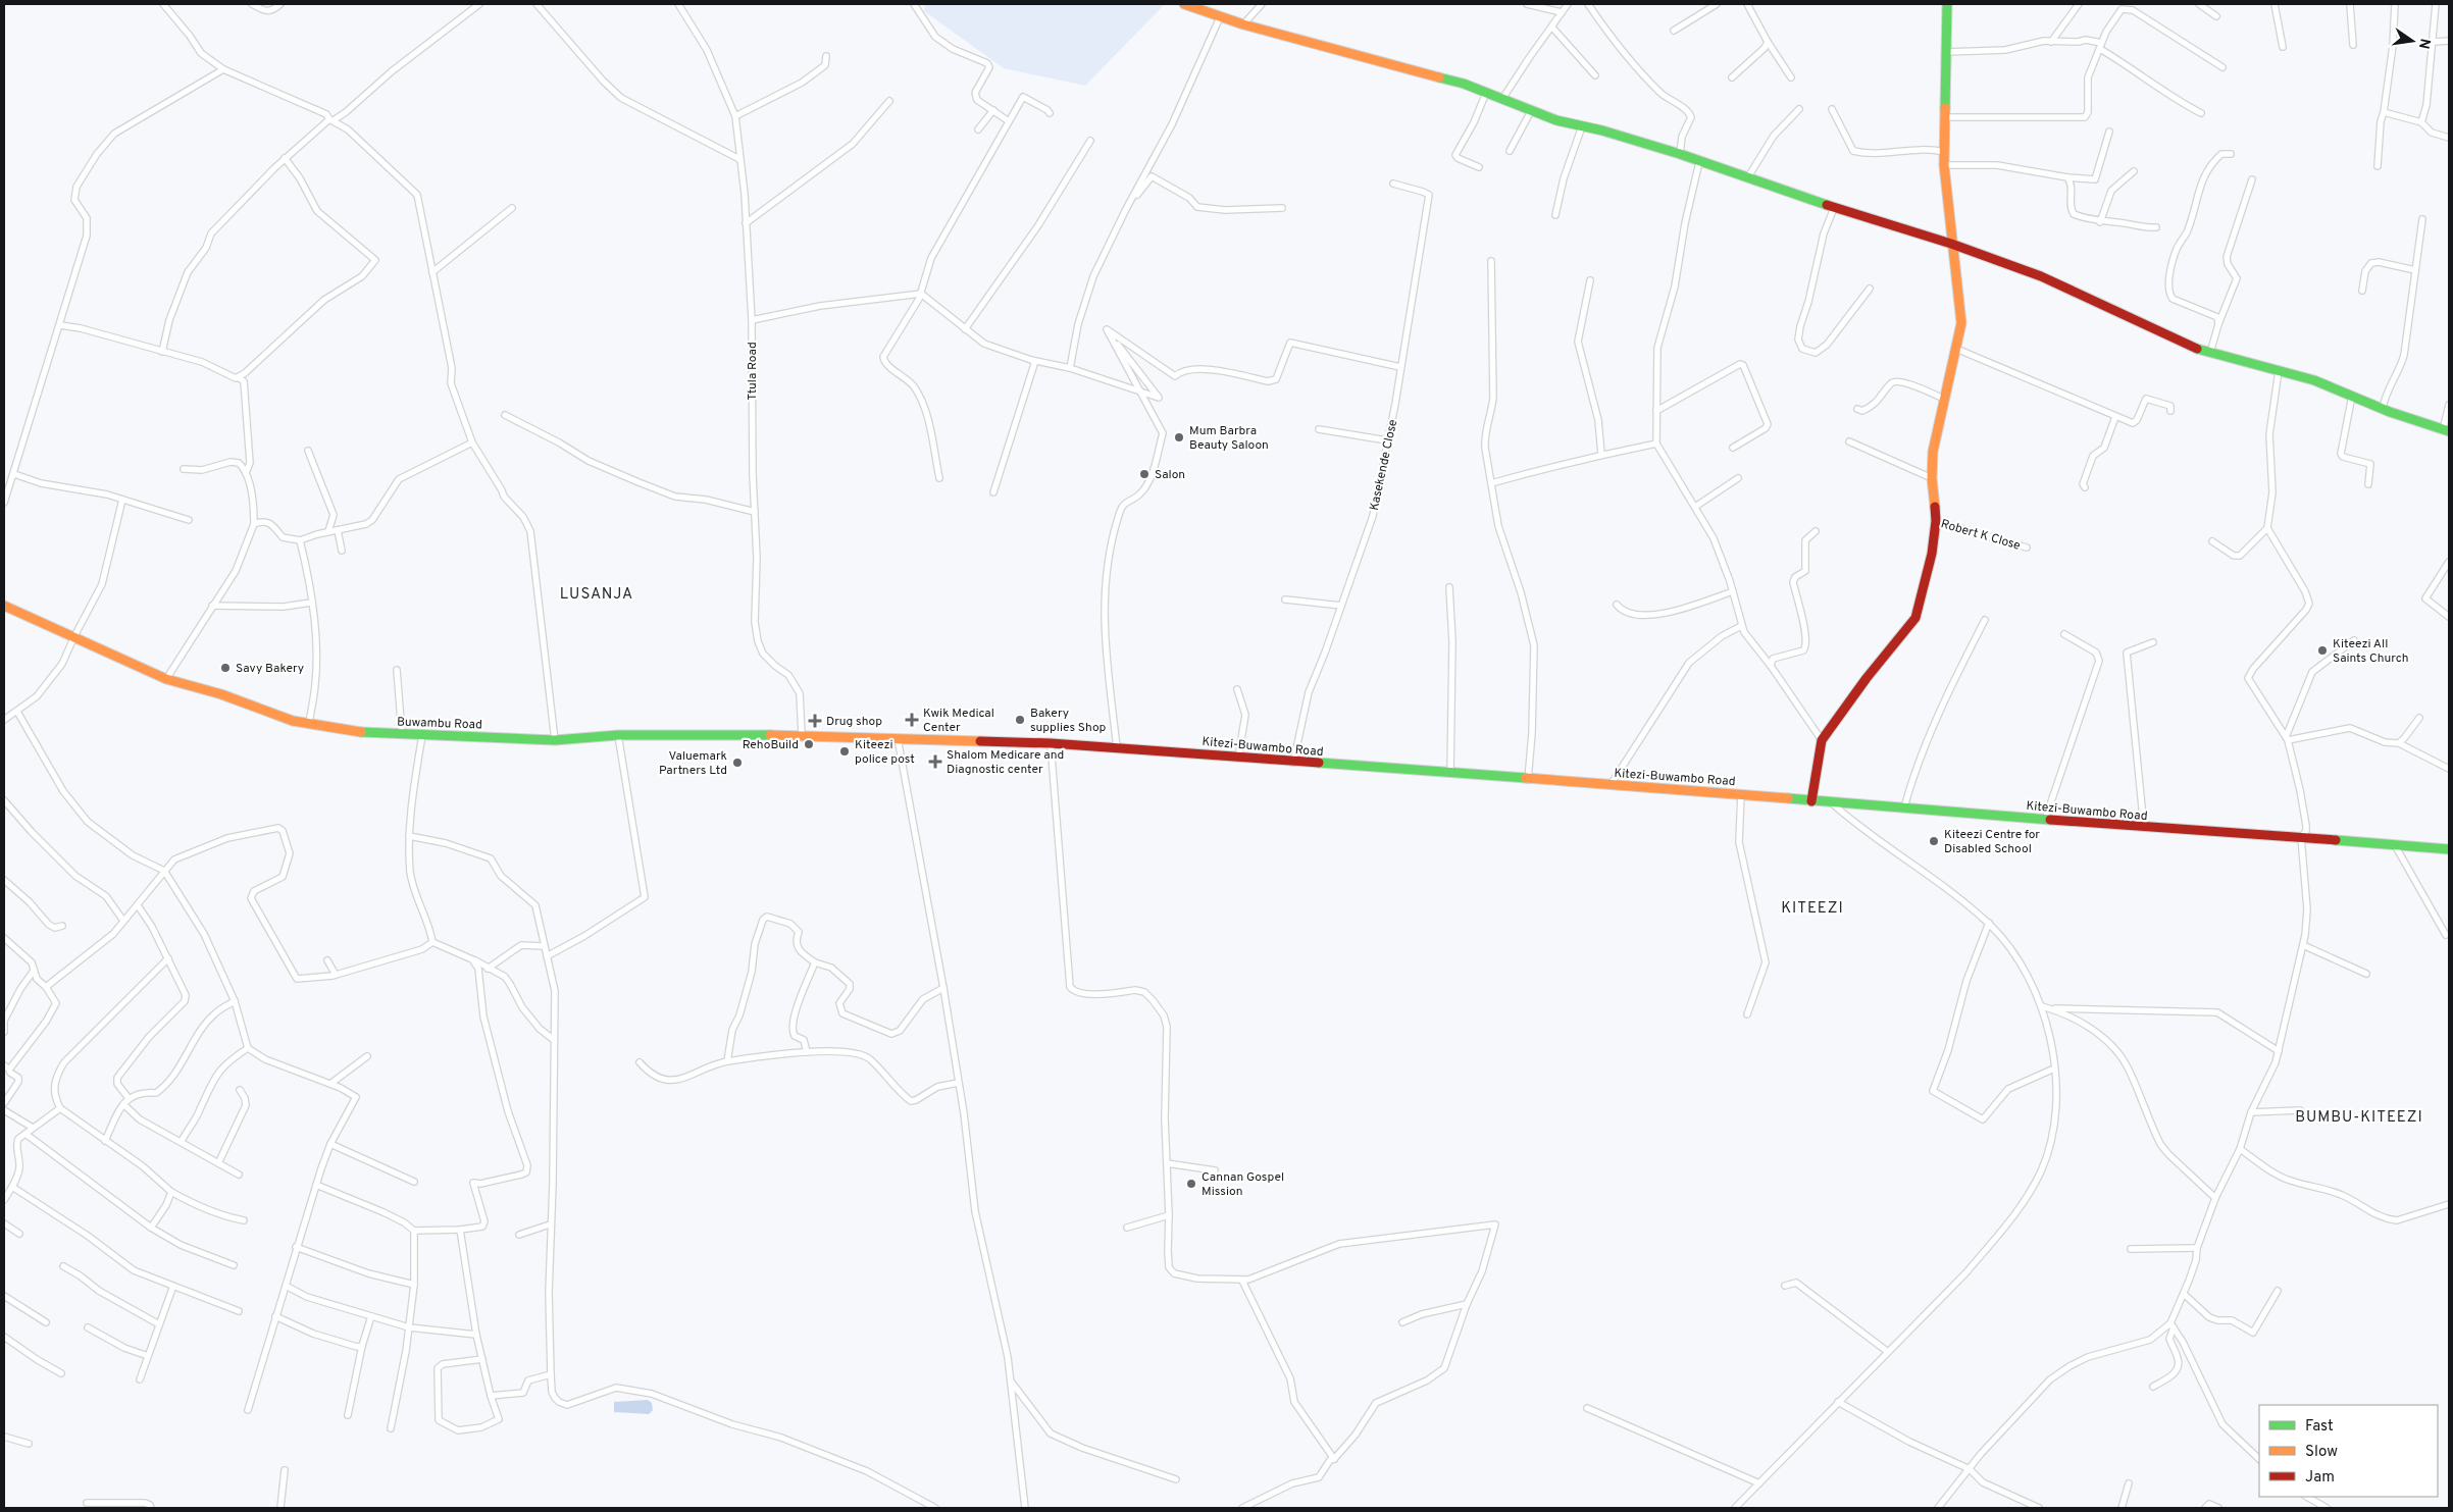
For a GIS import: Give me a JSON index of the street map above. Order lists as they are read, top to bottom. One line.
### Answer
{"streets":{"street":["Ttula Road","Kasekende Close","Robert K Close","Buwambu Road","Kitezi-Buwambo Road"]},"crossings":[["Ttula Road","Buwambu Road"],["Kasekende Close","Kitezi-Buwambo Road"],["Buwambu Road","Kitezi-Buwambo Road"]],"districts":["LUSANJA","KITEEZI","BUMBU-KITEEZI"],"places":{"other":["Mum Barbra Beauty Saloon","Salon","Kiteezi All Saints Church","Savy Bakery","Bakery supplies Shop","RehoBuild","Kiteezi police post","Valuemark Partners Ltd","Kiteezi Centre for Disabled School","Cannan Gospel Mission"],"health":["Kwik Medical Center","Drug shop","Shalom Medicare and Diagnostic center"]},"legend":["Fast","Slow","Jam"],"north":"right"}
